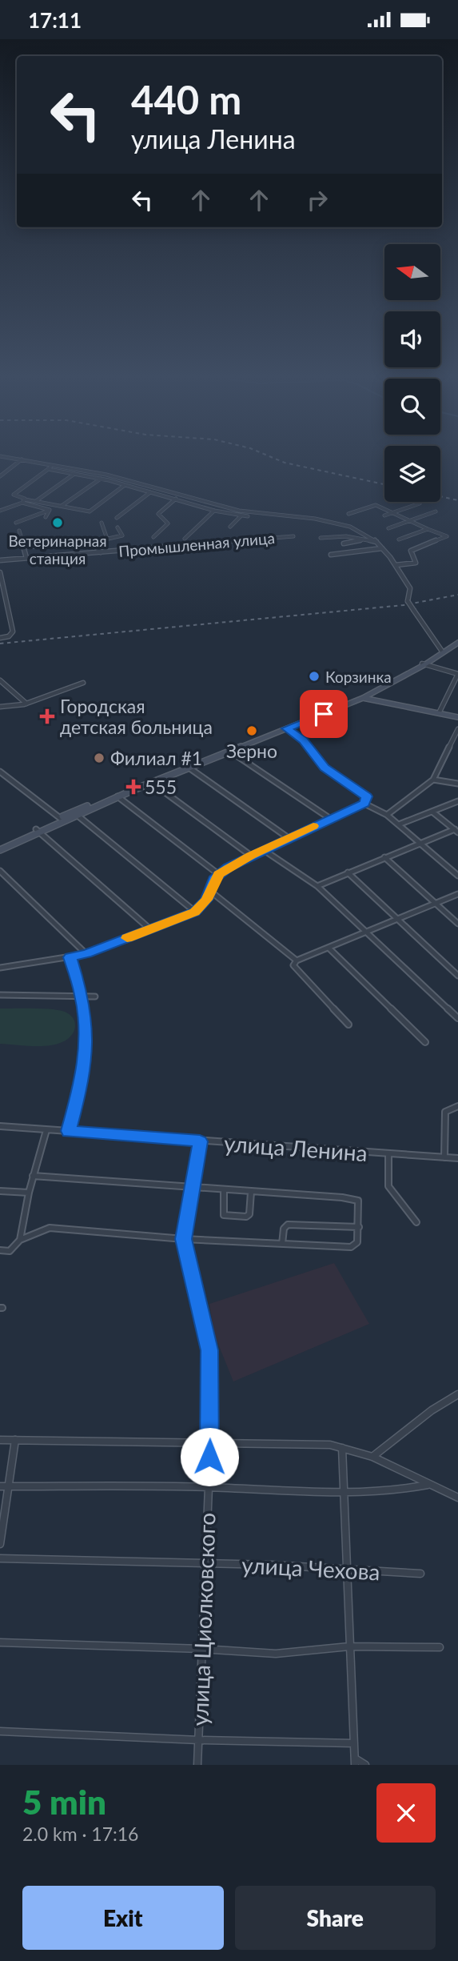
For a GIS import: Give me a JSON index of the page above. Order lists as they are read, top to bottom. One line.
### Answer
{"streets":{"street":["Промышленная улица","улица Ленина","улица Чехова","улица Циолковского"]},"crossings":[["улица Ленина","улица Циолковского"],["улица Чехова","улица Циолковского"]],"places":{"other":["Ветеринарная станция","Корзинка","Зерно","Филиал #1"],"health":["Городская детская больница","555"]},"north":"left","page":{"status":"17:11","turn":["440 m","улица Ленина"],"heading":["5 min","2.0 km · 17:16"],"buttons":["Exit","Share"]}}
